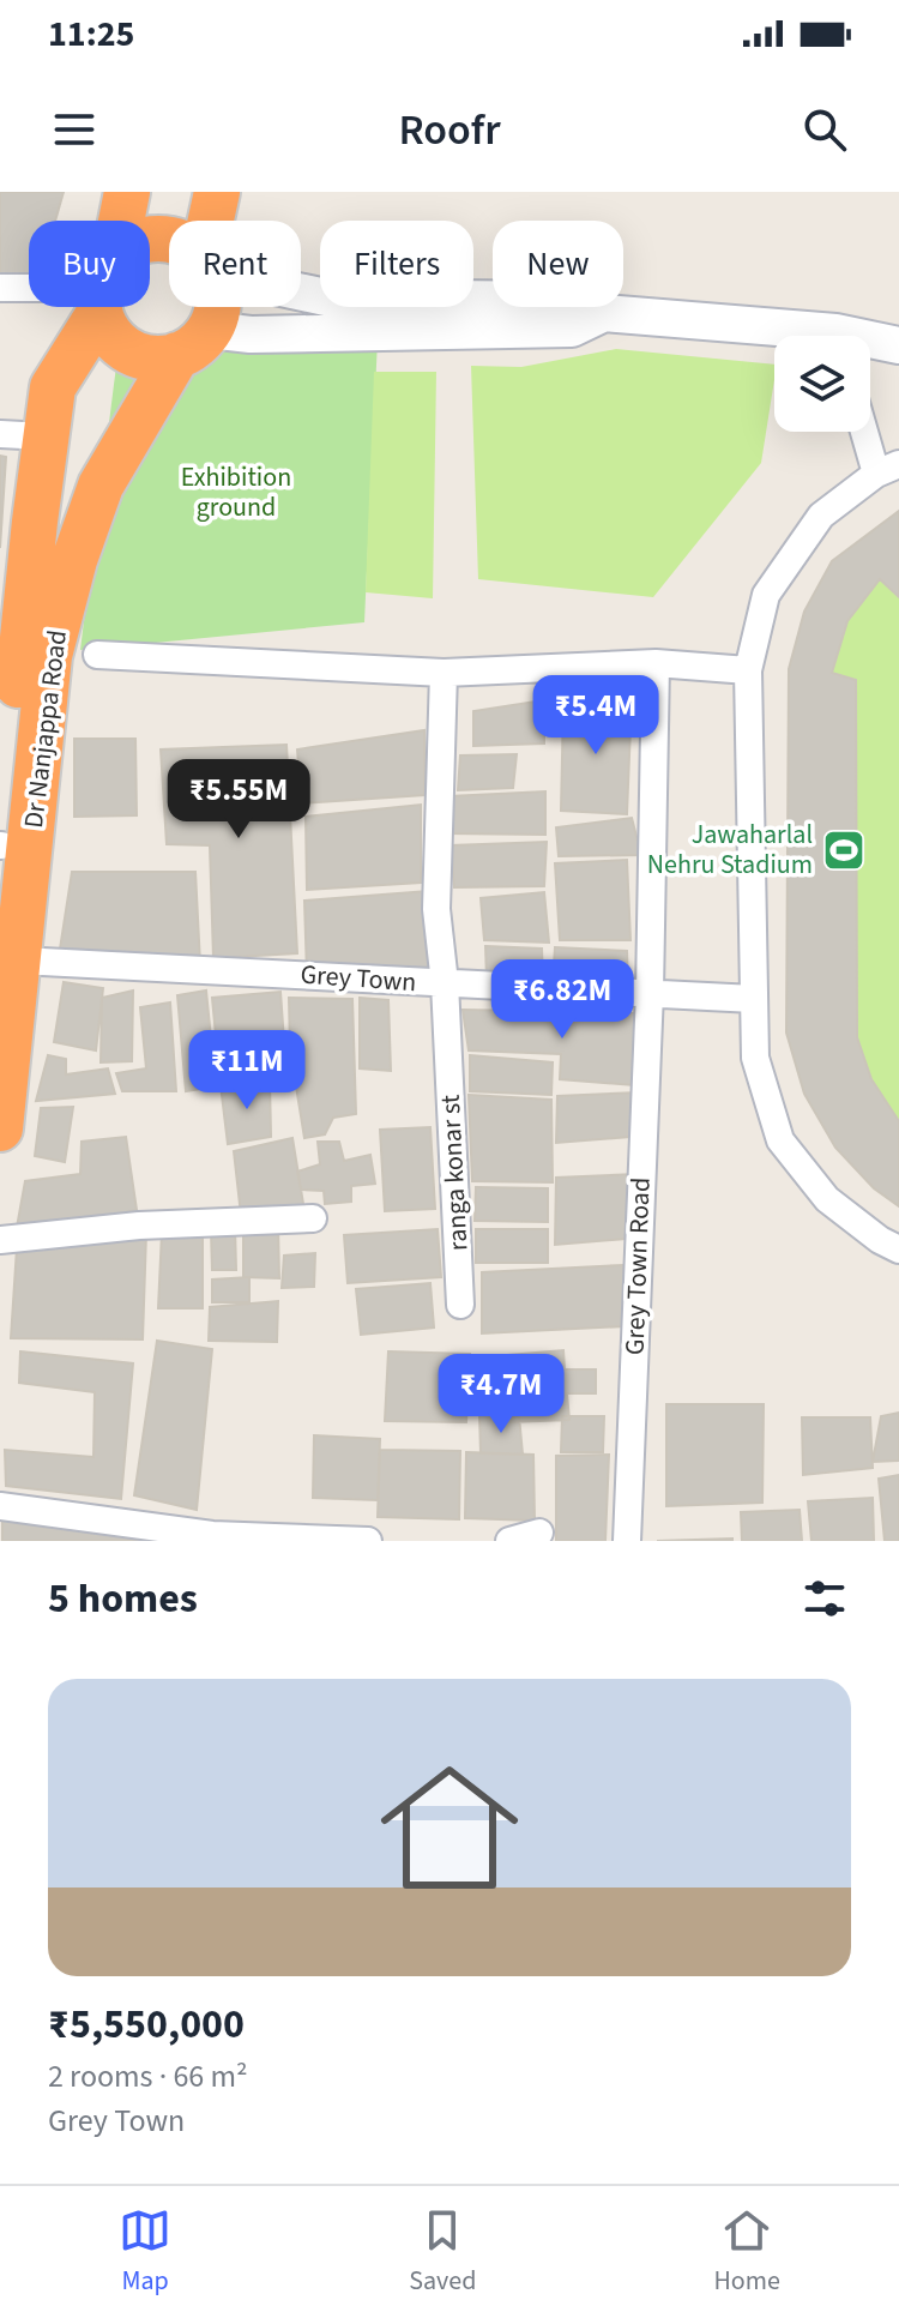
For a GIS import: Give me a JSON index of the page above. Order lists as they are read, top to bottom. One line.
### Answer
{"streets":{"highway":["Dr Nanjappa Road"],"street":["Grey Town","ranga konar st","Grey Town Road"]},"crossings":[["Dr Nanjappa Road","Grey Town"],["Grey Town","ranga konar st"],["Grey Town","Grey Town Road"]],"parks":["Exhibition ground"],"places":{"sports":["Jawaharlal Nehru Stadium"]},"page":{"status":"11:25","header":"Roofr","chip":["Buy","Rent","Filters","New"],"price":["₹5.4M","₹5.55M","₹6.82M","₹11M","₹4.7M"],"heading":"5 homes","list":[{"name":"₹5,550,000","note":"2 rooms · 66 m² · Grey Town"}],"tabs":["Map","Saved","Home"]}}
